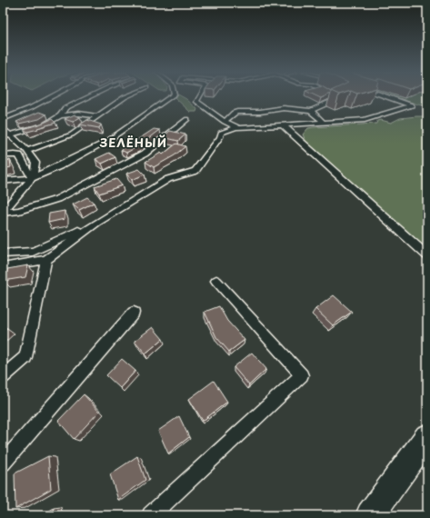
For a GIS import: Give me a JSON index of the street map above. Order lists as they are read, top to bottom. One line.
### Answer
{"districts":["ЗЕЛЁНЫЙ"]}
